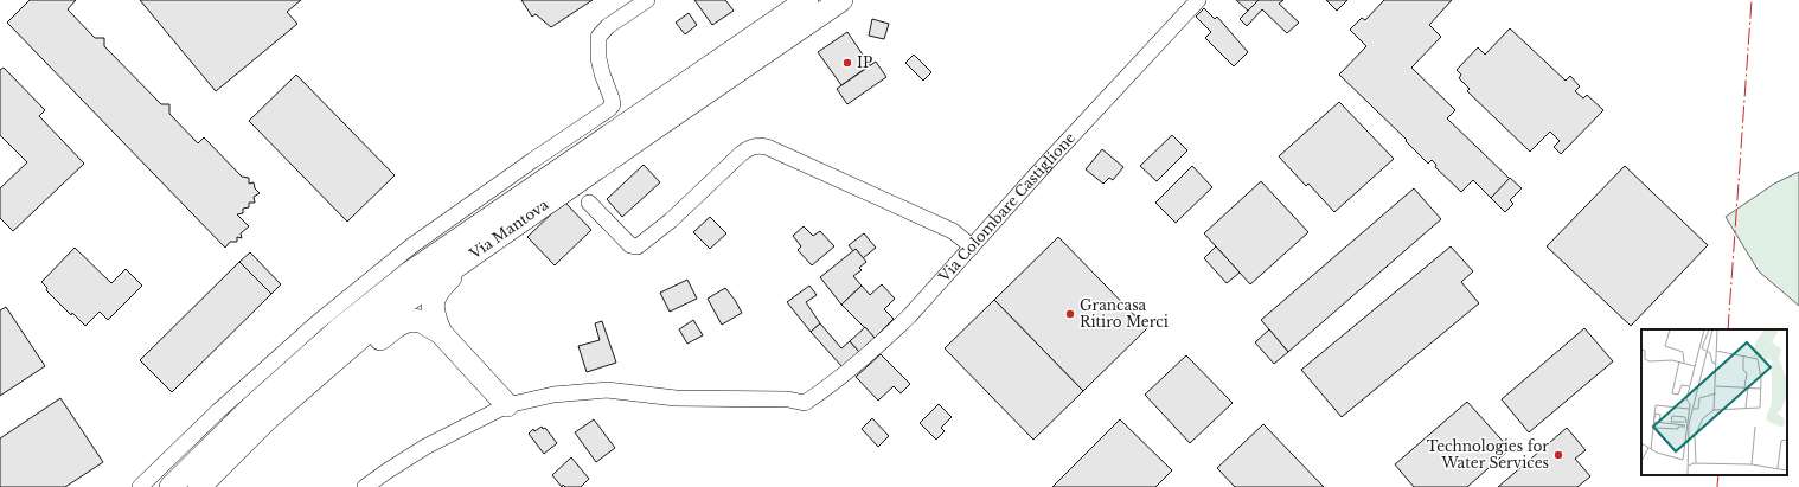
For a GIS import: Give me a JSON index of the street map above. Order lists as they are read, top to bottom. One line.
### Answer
{"streets":{"highway":["Via Mantova"],"street":["Via Colombare Castiglione"]},"places":["IP","Grancasa Ritiro Merci","Technologies for Water Services"]}
